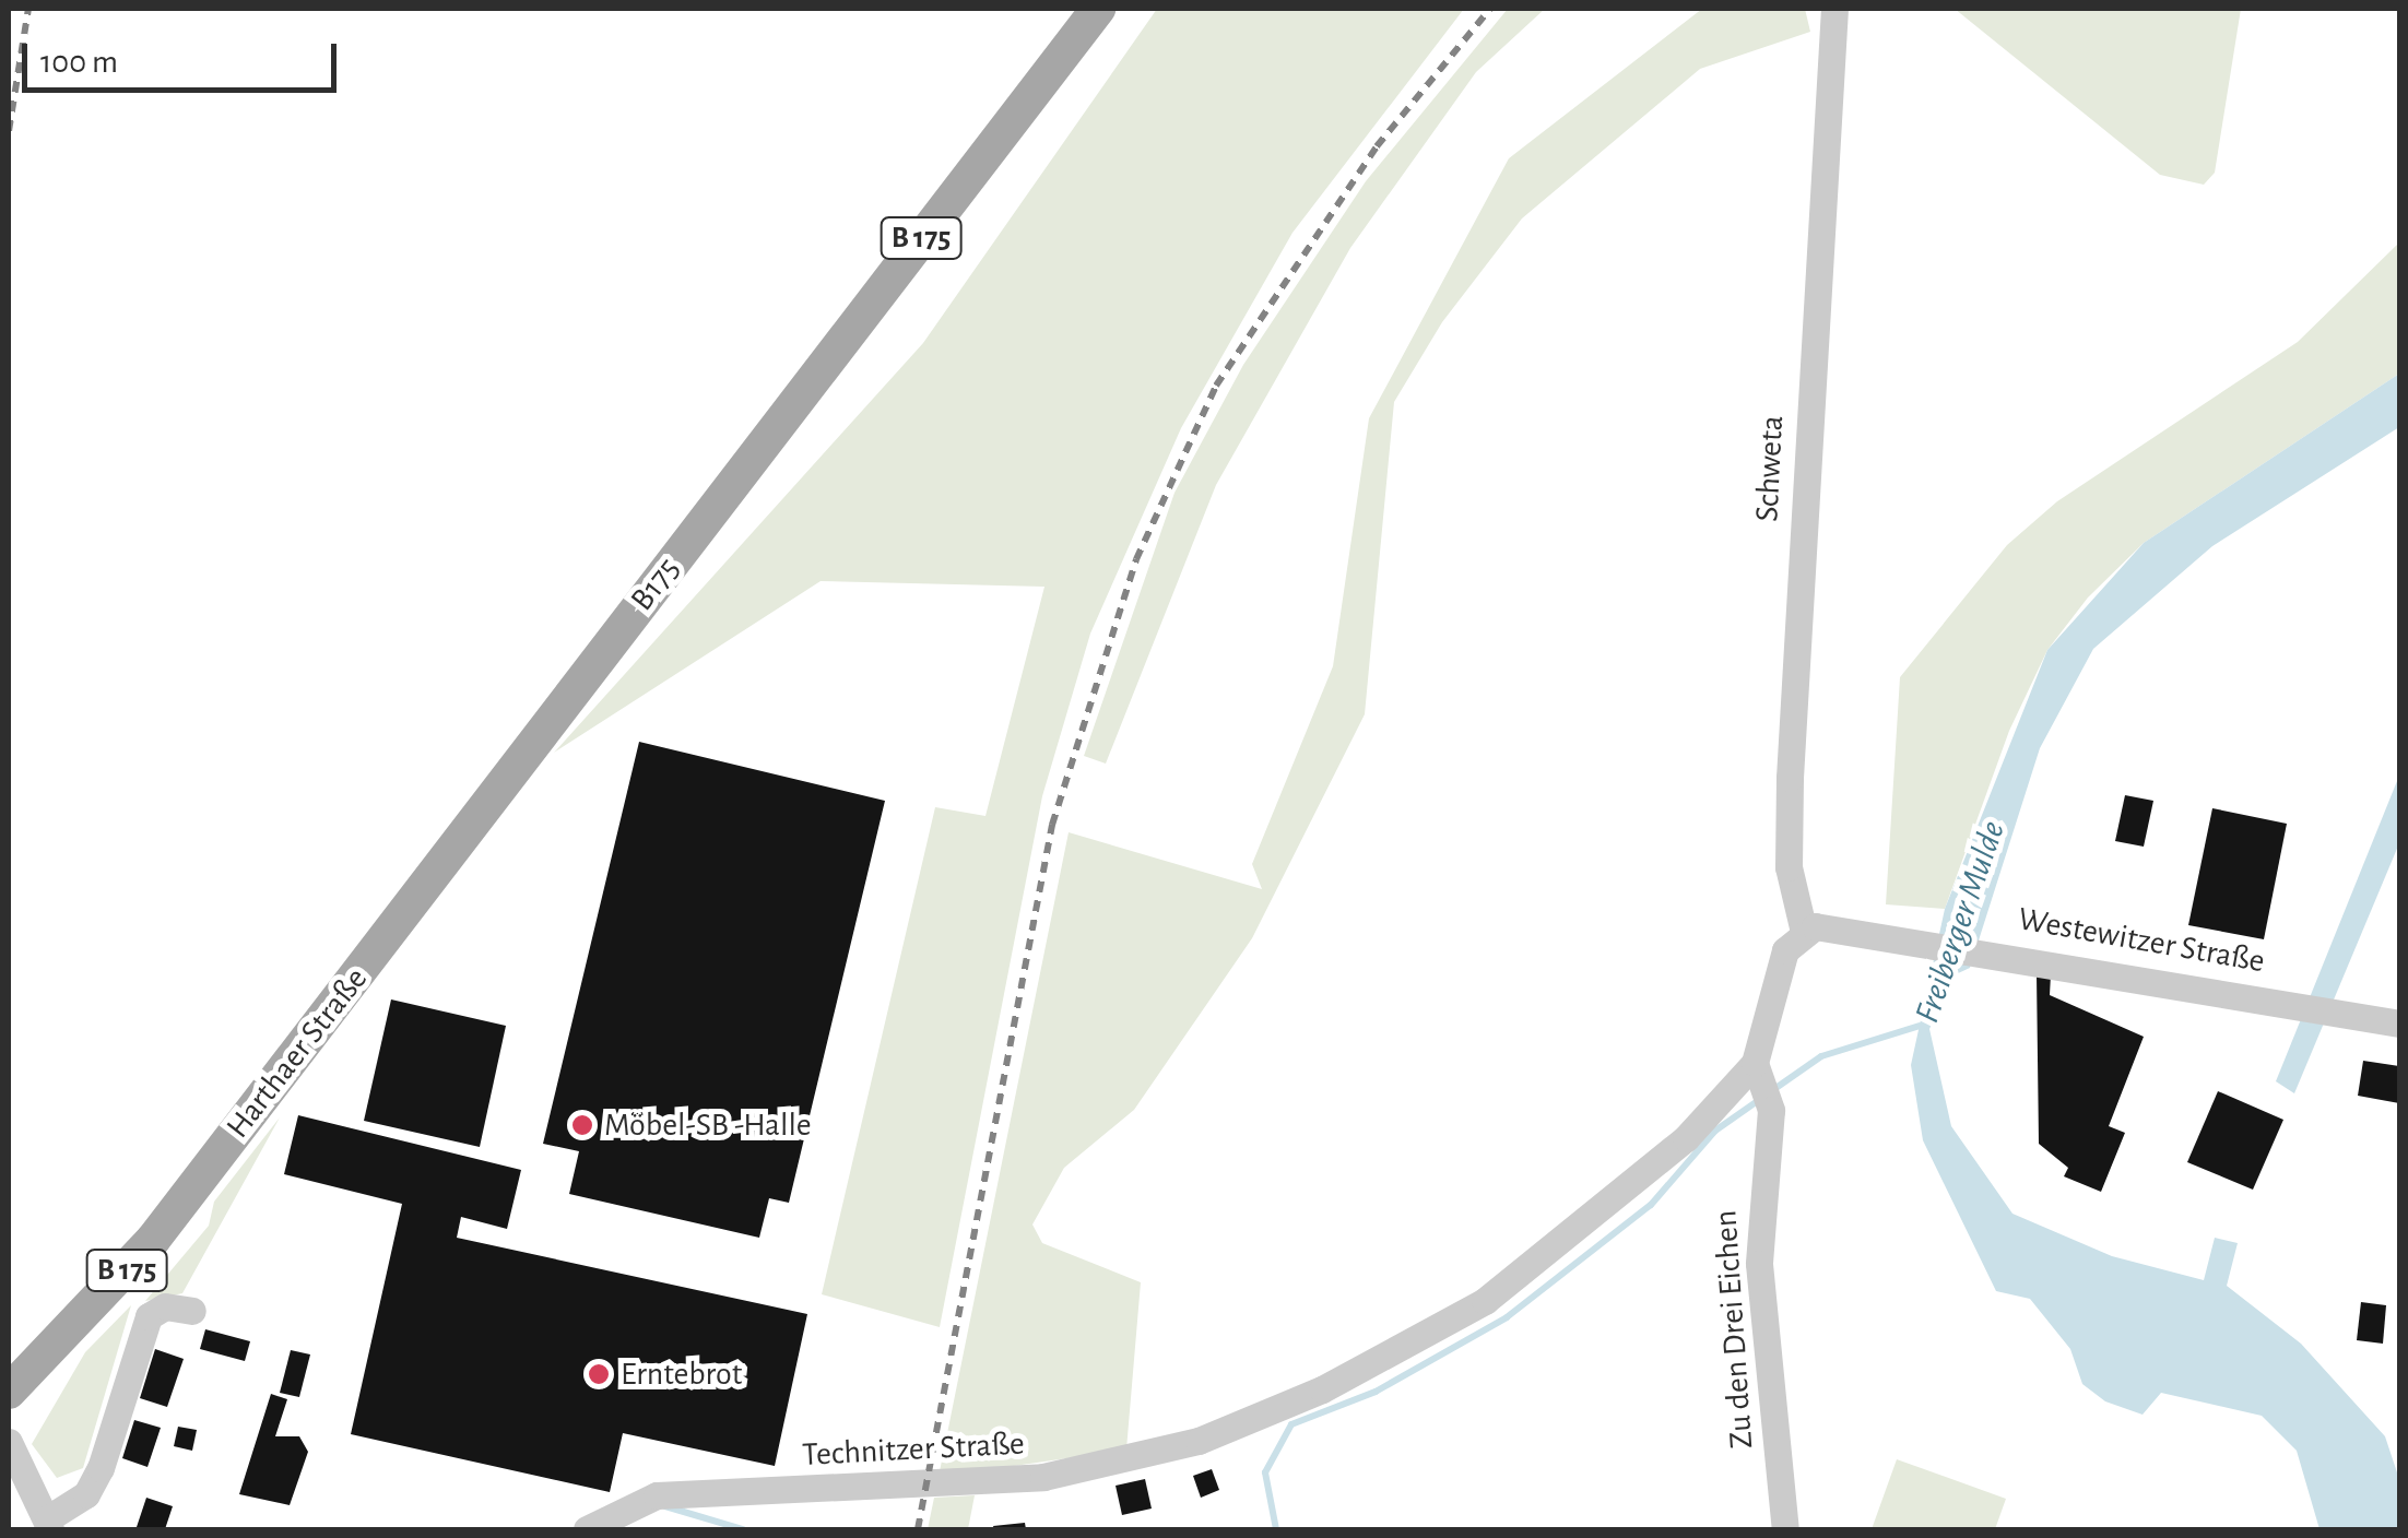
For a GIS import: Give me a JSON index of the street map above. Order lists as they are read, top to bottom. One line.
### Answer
{"streets":{"main road":["B 175","B175","Harthaer Straße"],"street":["Schweta","Westewitzer Straße","Zu den Drei Eichen","Technitzer Straße"]},"crossings":[["Schweta","Westewitzer Straße"],["Schweta","Zu den Drei Eichen"],["B175","Harthaer Straße"],["Westewitzer Straße","Zu den Drei Eichen"],["Zu den Drei Eichen","Technitzer Straße"]],"water":["Freiberger Mulde"],"places":["Möbel-SB -Halle","Erntebrot"],"scale_bar":"100 m"}
